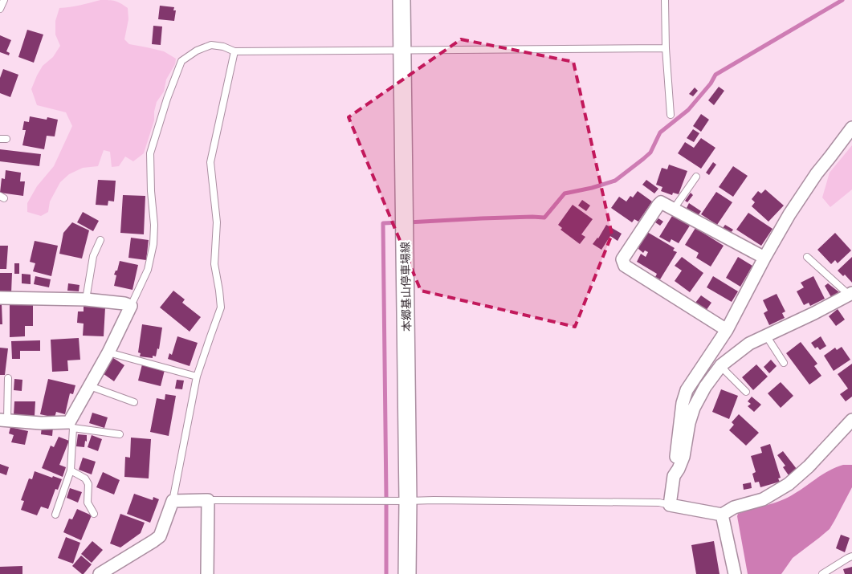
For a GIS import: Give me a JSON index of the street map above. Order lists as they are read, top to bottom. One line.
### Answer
{"streets":{"main road":["本郷基山停車場線"]}}
